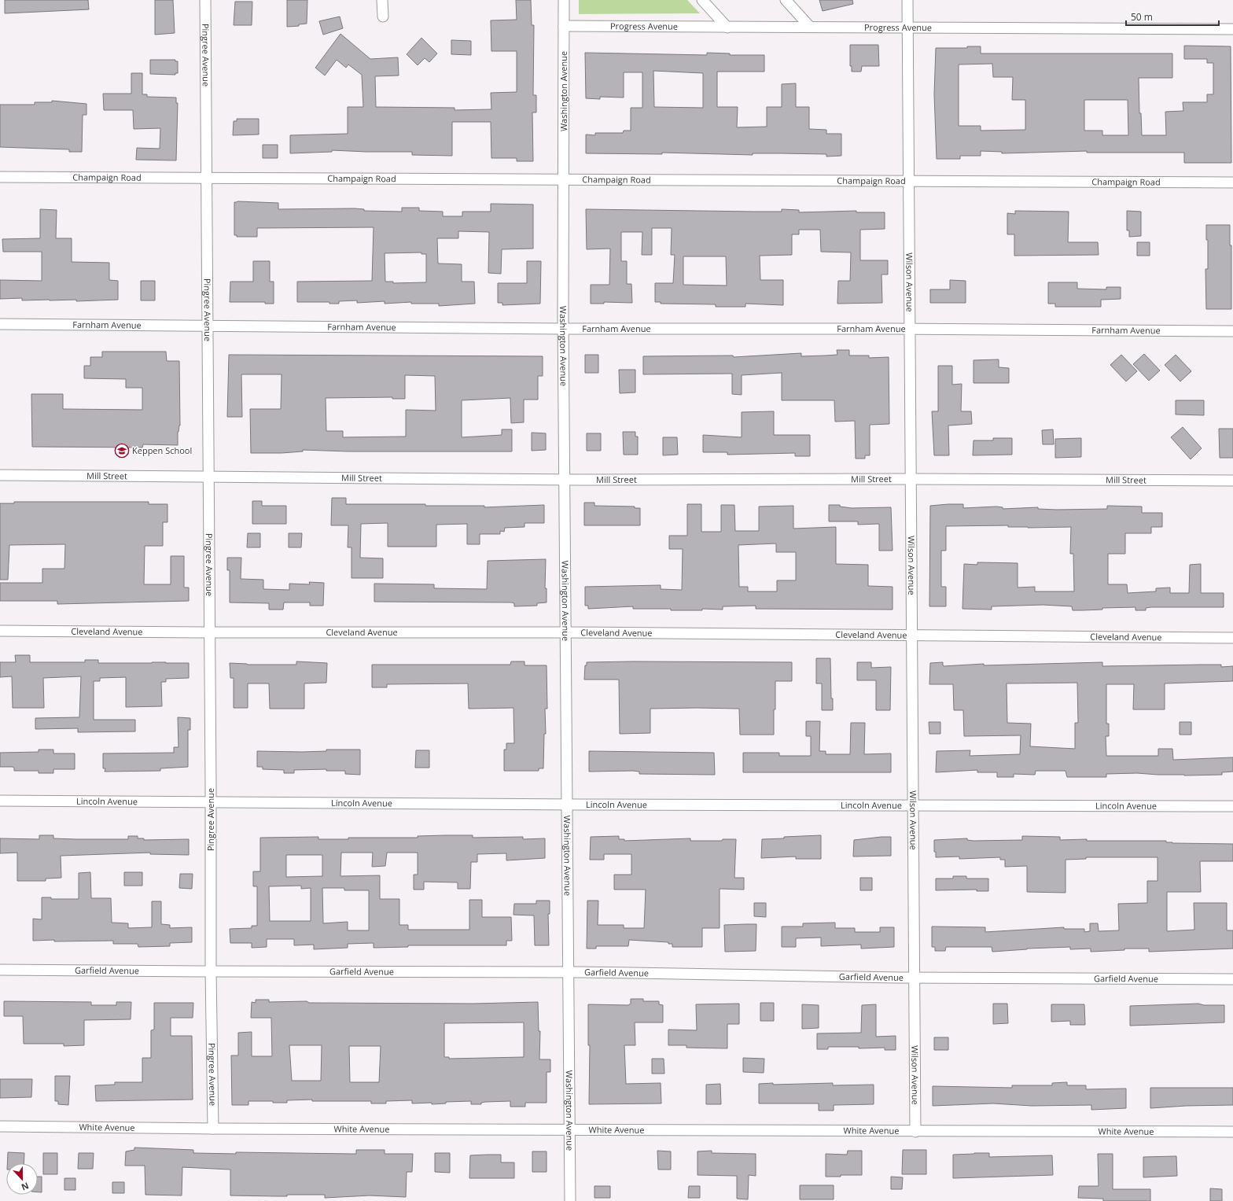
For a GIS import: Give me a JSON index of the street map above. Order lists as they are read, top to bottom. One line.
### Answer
{"streets":{"street":["Progress Avenue","Pingree Avenue","Washington Avenue","Champaign Road","Wilson Avenue","Farnham Avenue","Mill Street","Cleveland Avenue","Lincoln Avenue","Garfield Avenue","White Avenue"]},"crossings":[["Progress Avenue","Washington Avenue"],["Progress Avenue","Wilson Avenue"],["Pingree Avenue","Champaign Road"],["Pingree Avenue","Farnham Avenue"],["Pingree Avenue","Mill Street"],["Pingree Avenue","Cleveland Avenue"],["Pingree Avenue","Lincoln Avenue"],["Pingree Avenue","Garfield Avenue"],["Pingree Avenue","White Avenue"],["Washington Avenue","Champaign Road"],["Washington Avenue","Farnham Avenue"],["Washington Avenue","Mill Street"],["Washington Avenue","Cleveland Avenue"],["Washington Avenue","Lincoln Avenue"],["Washington Avenue","Garfield Avenue"],["Washington Avenue","White Avenue"],["Champaign Road","Wilson Avenue"],["Wilson Avenue","Farnham Avenue"],["Wilson Avenue","Mill Street"],["Wilson Avenue","Cleveland Avenue"],["Wilson Avenue","Lincoln Avenue"],["Wilson Avenue","Garfield Avenue"],["Wilson Avenue","White Avenue"]],"places":{"school or university":["Keppen School"]},"scale_bar":"50 m","north":"bottom"}
